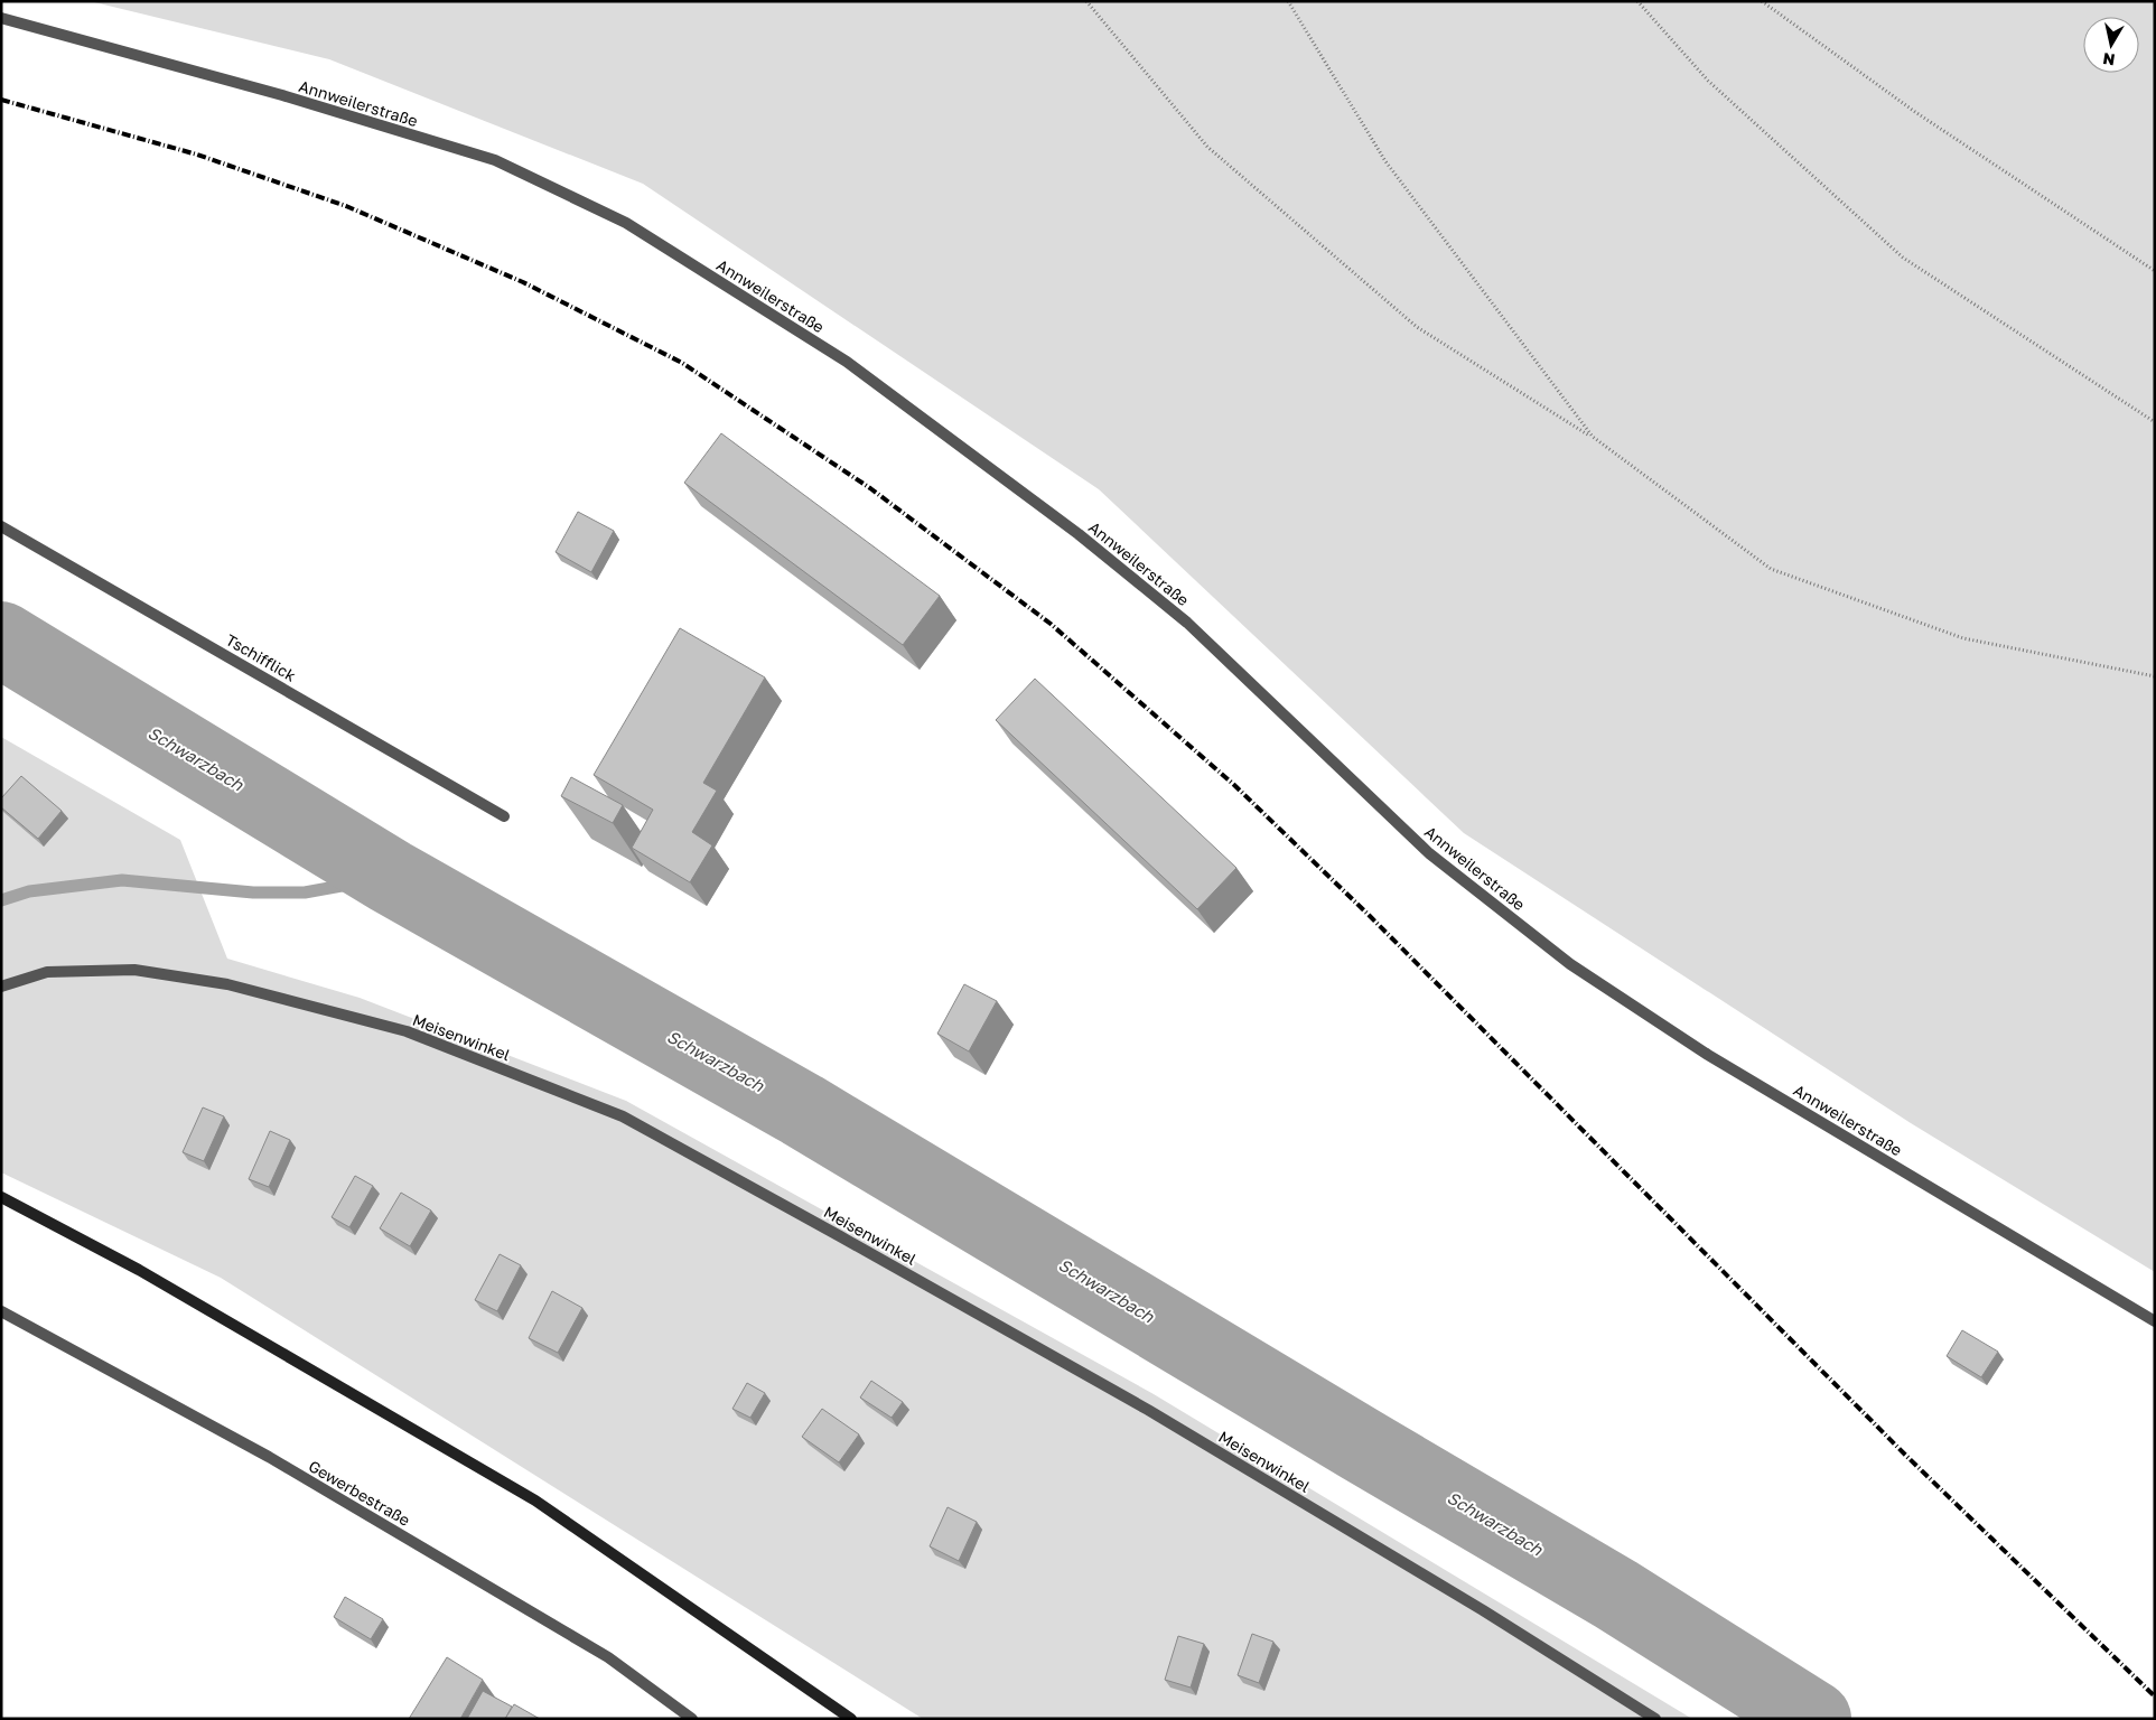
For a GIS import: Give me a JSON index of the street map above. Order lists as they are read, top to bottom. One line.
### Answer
{"streets":{"street":["Annweilerstraße","Tschifflick","Meisenwinkel","Gewerbestraße"]},"water":["Schwarzbach"],"north":"bottom"}
